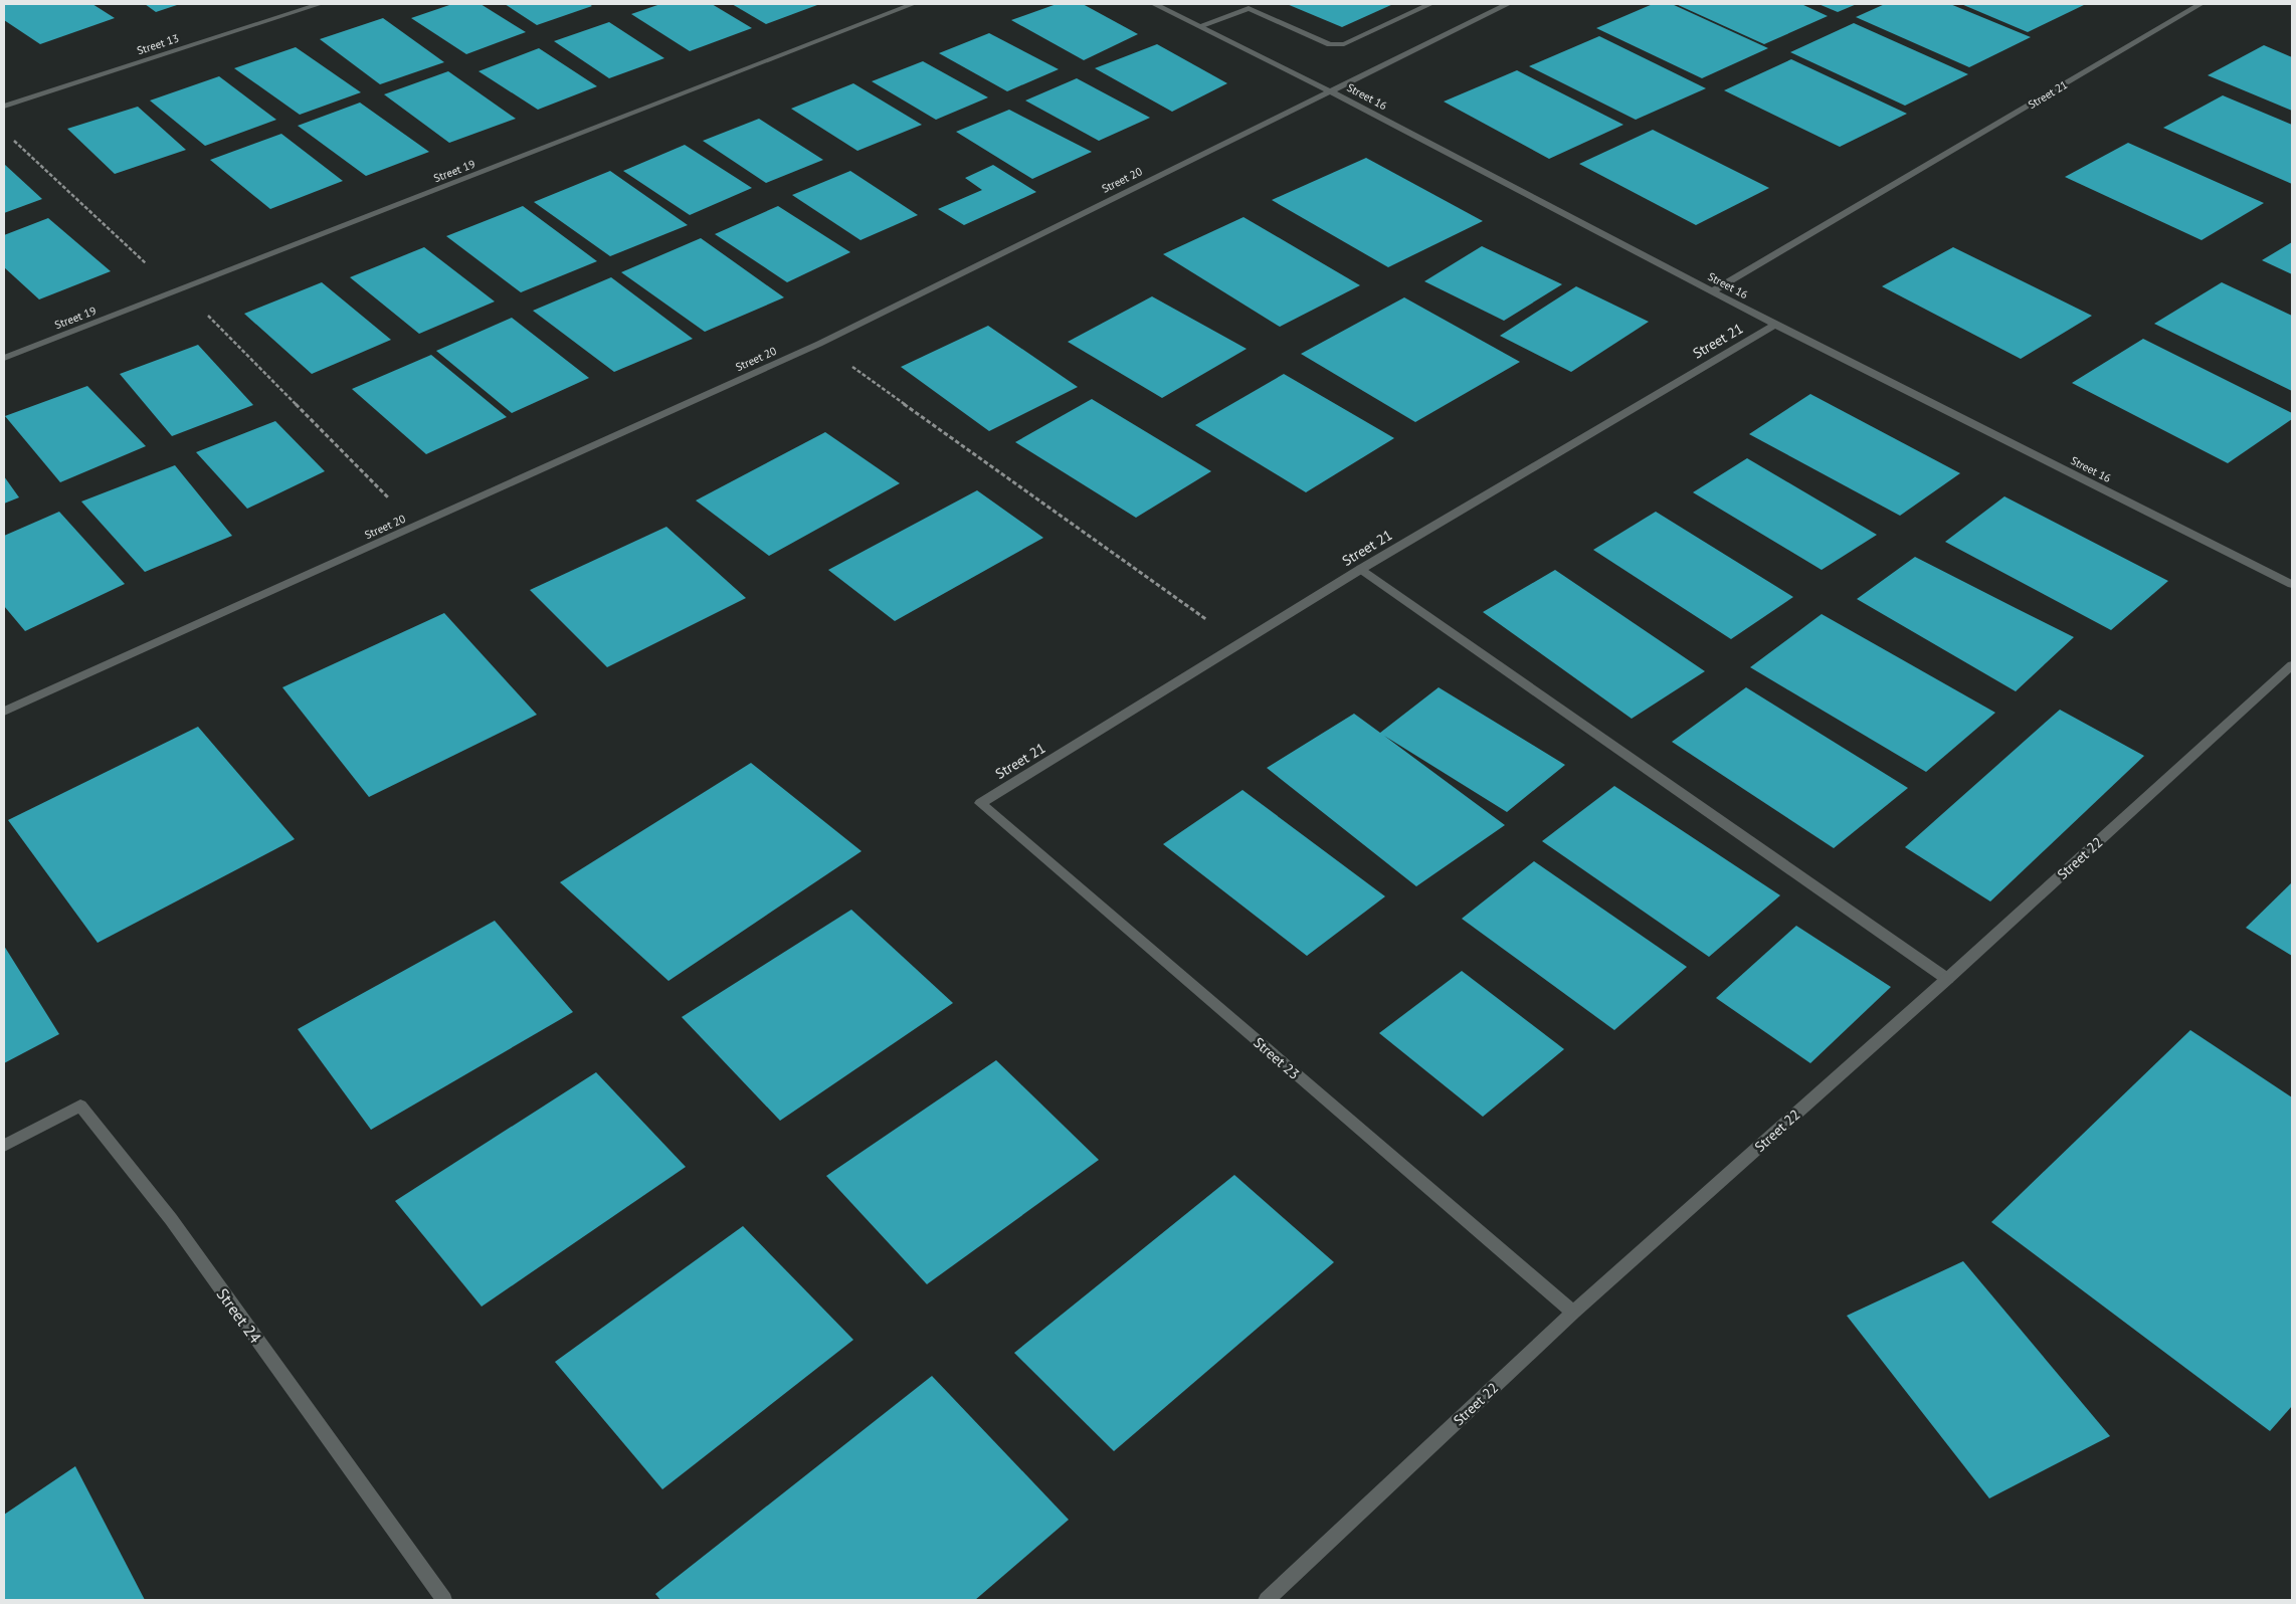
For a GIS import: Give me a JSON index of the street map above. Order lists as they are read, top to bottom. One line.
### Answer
{"streets":{"street":["Street 13","Street 21","Street 16","Street 19","Street 20","Street 22","Street 23","Street 24"]},"crossings":[["Street 21","Street 16"],["Street 21","Street 23"],["Street 16","Street 20"],["Street 22","Street 23"]]}
